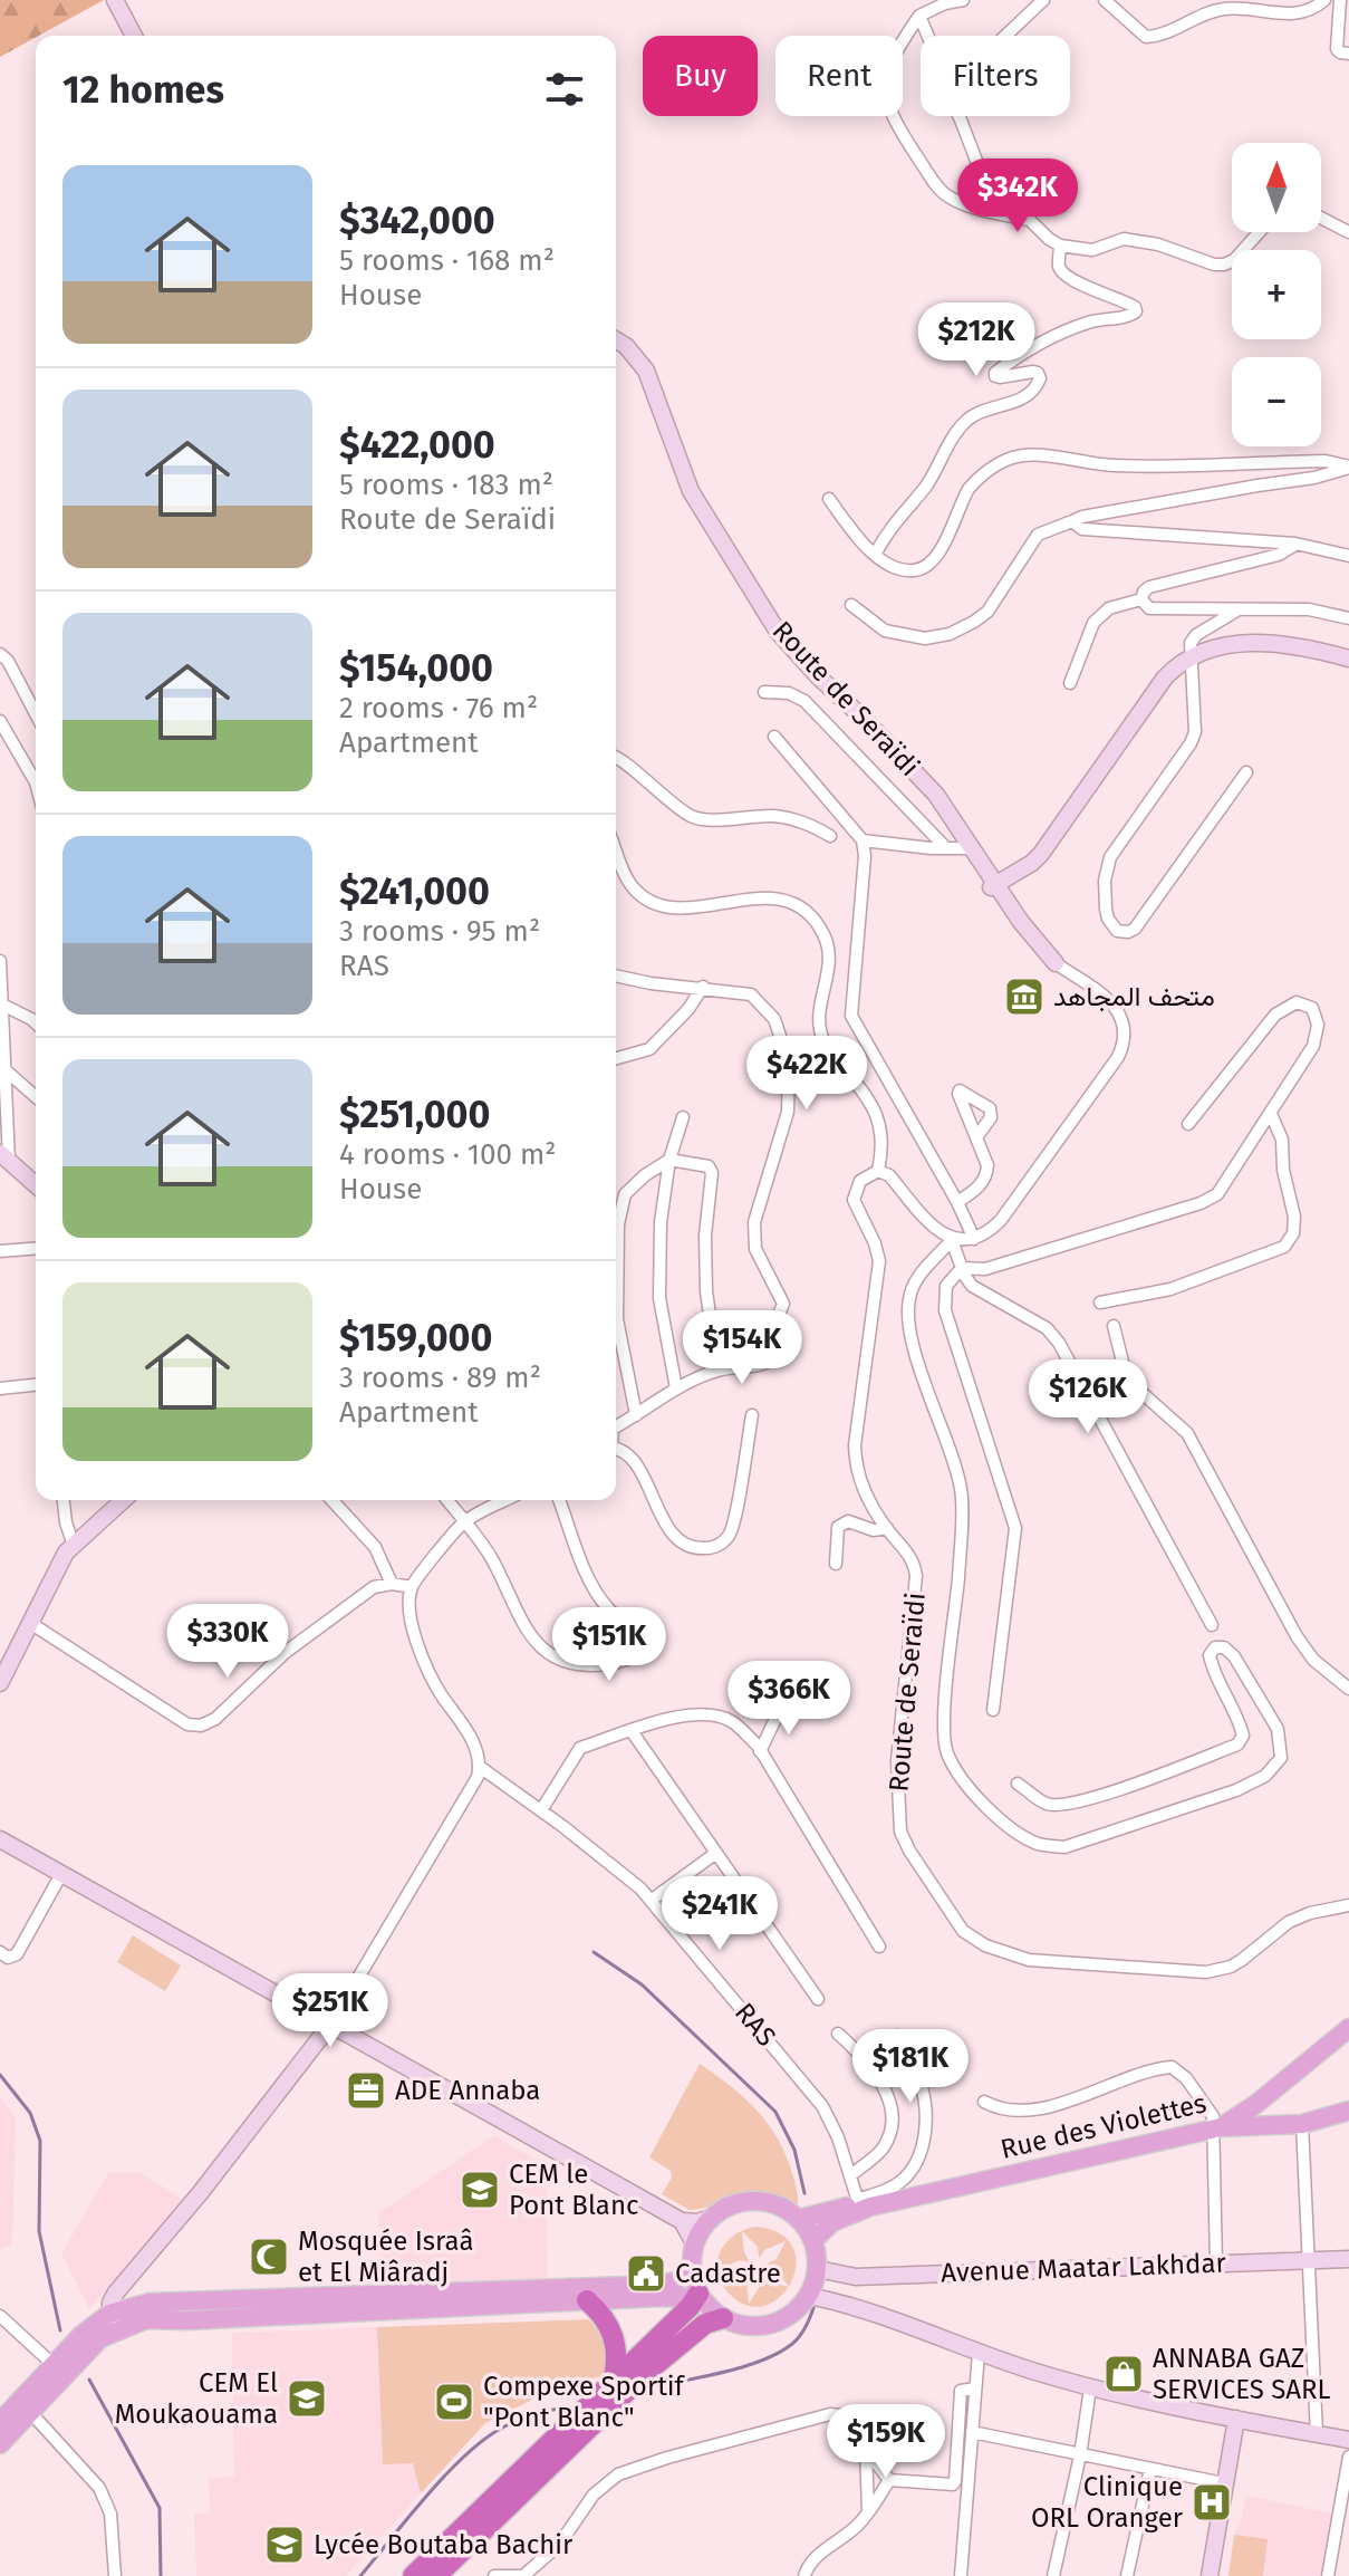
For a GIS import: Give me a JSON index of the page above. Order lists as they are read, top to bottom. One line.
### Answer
{"streets":{"main road":["Route de Seraïdi","Rue des Violettes","Avenue Maatar Lakhdar"],"street":["RAS"]},"crossings":[["RAS","Rue des Violettes"]],"places":{"museum":["متحف المجاهد"],"office":["ADE Annaba"],"school or university":["CEM le Pont Blanc","CEM El Moukaouama","Lycée Boutaba Bachir"],"mosque":["Mosquée Israâ et El Miâradj"],"public building":["Cadastre"],"shop":["ANNABA GAZ SERVICES SARL"],"sports":["Compexe Sportif \"Pont Blanc\""],"hospital":["Clinique ORL Oranger"]},"north":"top","page":{"chip":["Buy","Rent","Filters"],"heading":"12 homes","map_buttons":["+","−"],"list":[{"name":"$342,000","note":"5 rooms · 168 m² · House"},{"name":"$422,000","note":"5 rooms · 183 m² · Route de Seraïdi"},{"name":"$154,000","note":"2 rooms · 76 m² · Apartment"},{"name":"$241,000","note":"3 rooms · 95 m² · RAS"},{"name":"$251,000","note":"4 rooms · 100 m² · House"},{"name":"$159,000","note":"3 rooms · 89 m² · Apartment"}],"price":["$342K","$212K","$422K","$154K","$126K","$330K","$151K","$366K","$241K","$251K","$181K","$159K"]}}
